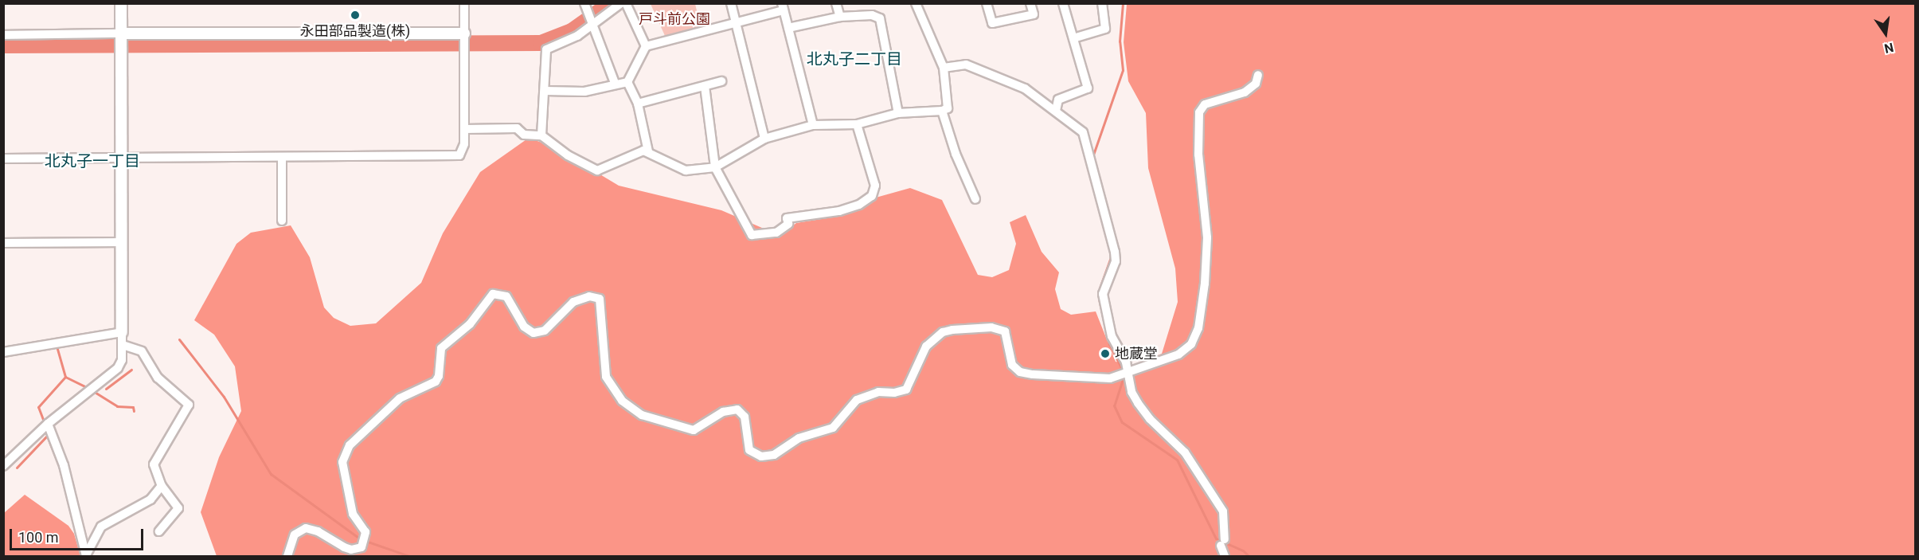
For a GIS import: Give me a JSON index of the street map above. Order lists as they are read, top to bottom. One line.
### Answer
{"districts":["北丸子二丁目","北丸子一丁目"],"parks":["戸斗前公園"],"places":["永田部品製造(株)","地蔵堂"],"scale_bar":"100 m","north":"bottom"}
